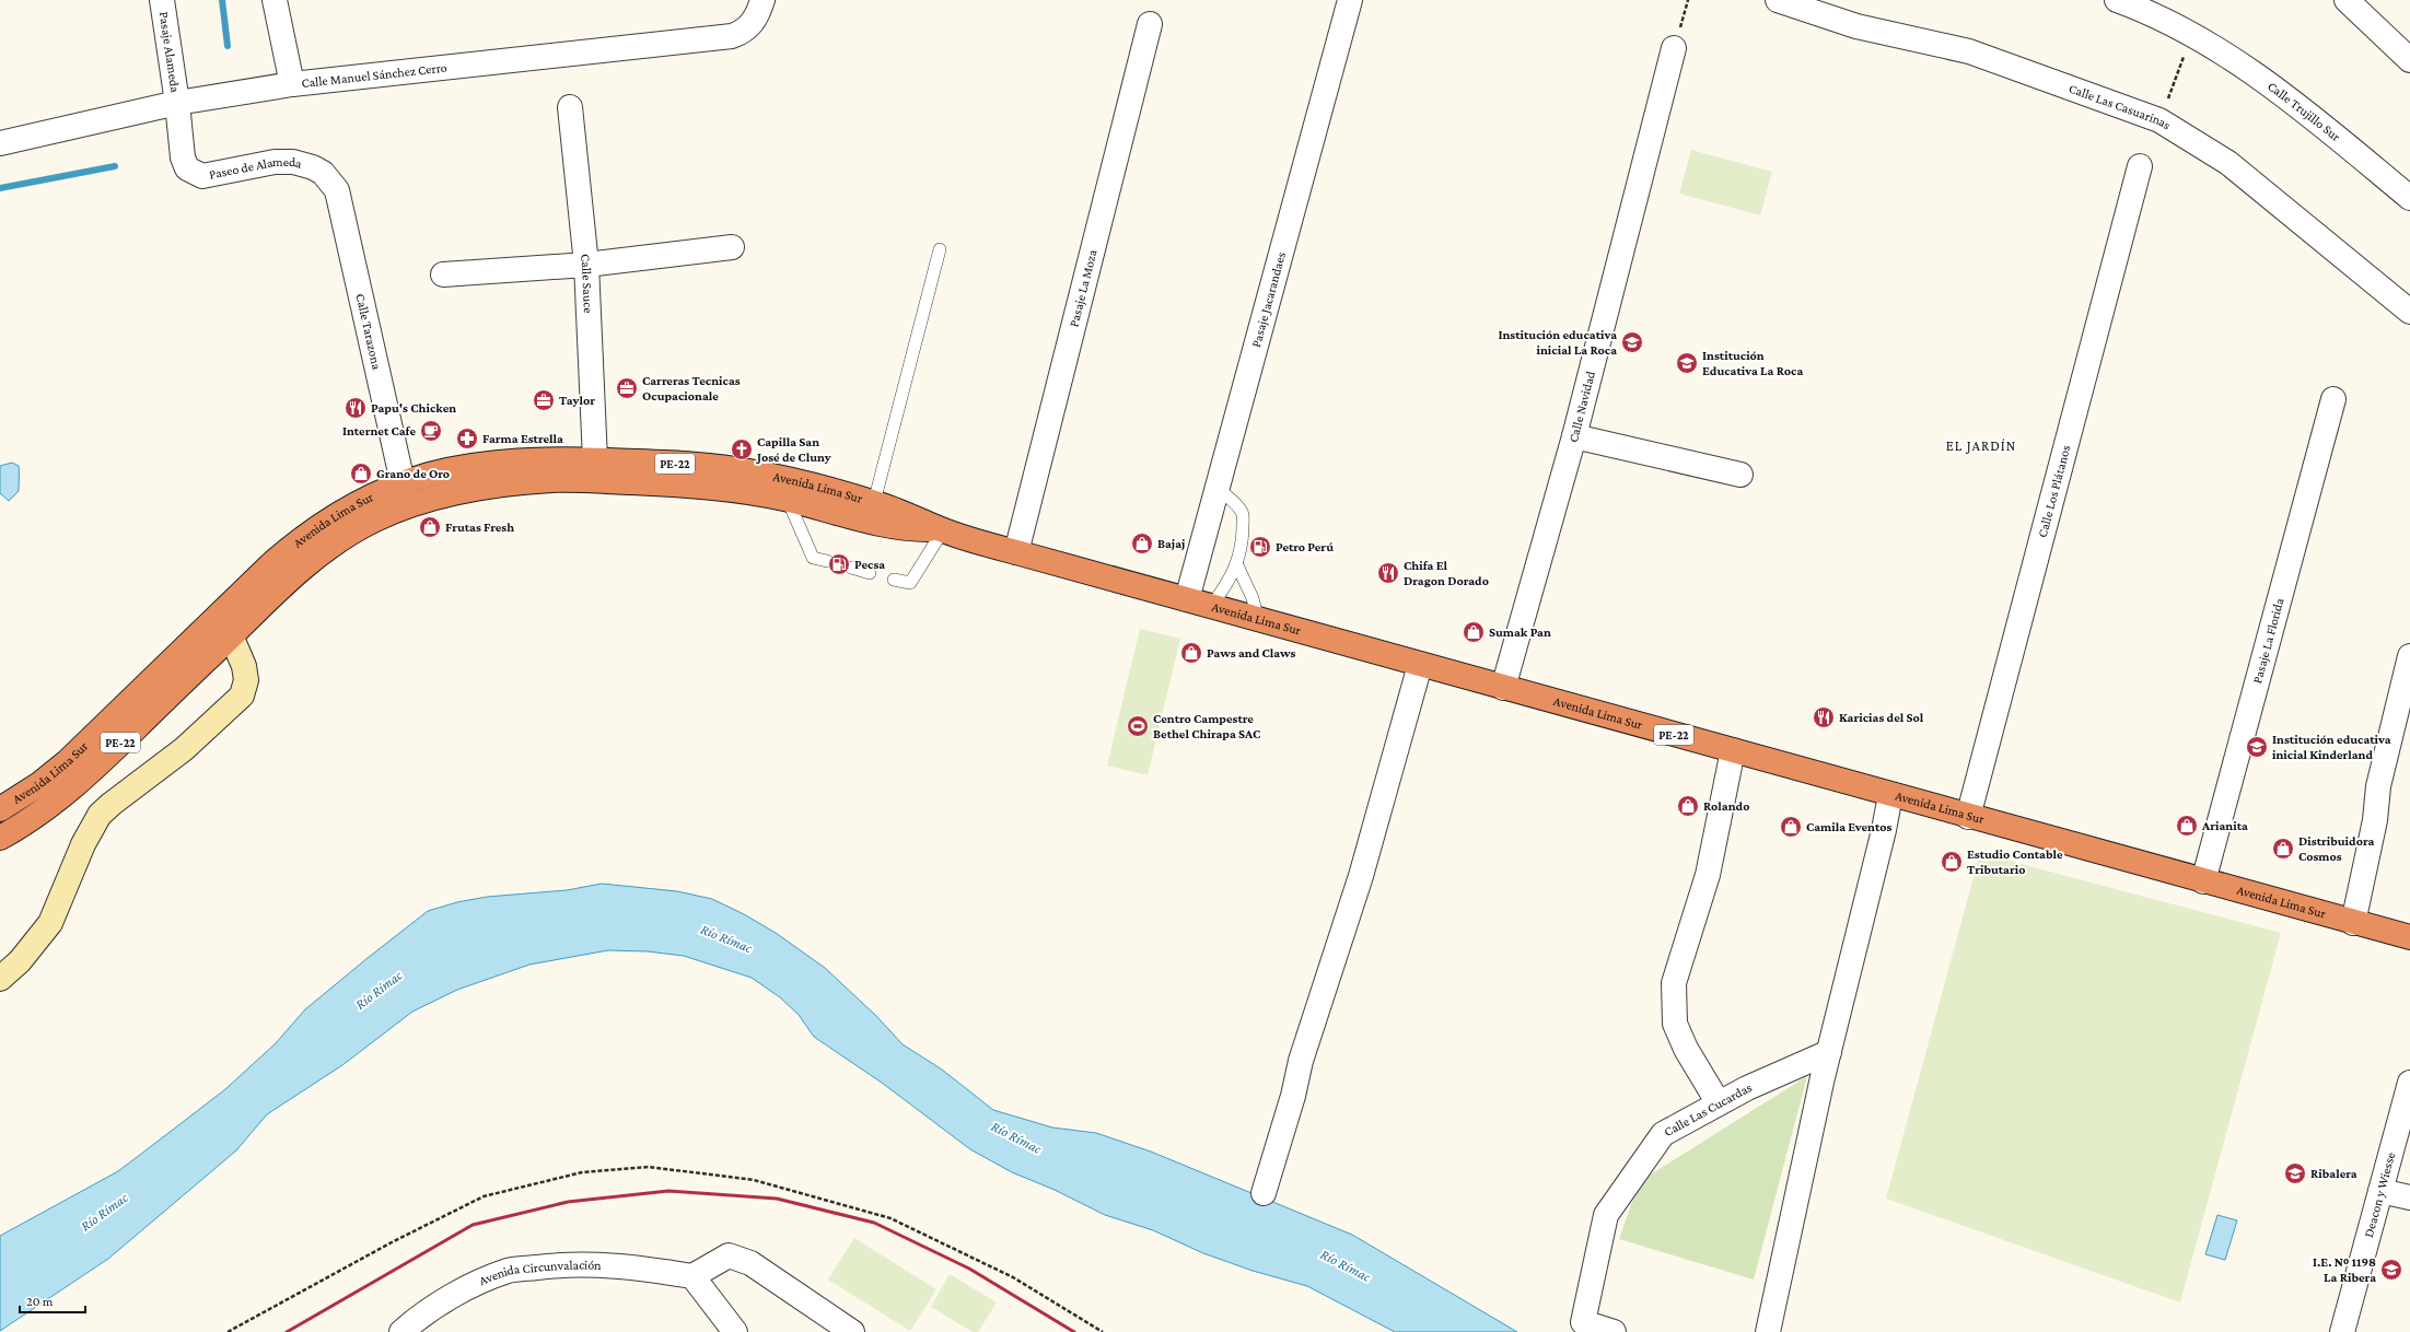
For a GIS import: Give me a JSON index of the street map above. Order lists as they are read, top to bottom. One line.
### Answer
{"streets":{"highway":["PE-22","Avenida Lima Sur"],"street":["Pasaje Alameda","Calle Manuel Sánchez Cerro","Calle Las Casuarinas","Calle Trujillo Sur","Paseo de Alameda","Calle Sauce","Pasaje La Moza","Pasaje Jacarandaes","Calle Tarazona","Calle Navidad","Calle Los Plátanos","Pasaje La Florida","Calle Las Cucardas","Deacon y Wiesse","Avenida Circunvalación"]},"crossings":[["Pasaje Alameda","Calle Manuel Sánchez Cerro"],["Pasaje Alameda","Paseo de Alameda"],["Calle Manuel Sánchez Cerro","Paseo de Alameda"],["Paseo de Alameda","Calle Tarazona"],["Calle Sauce","Avenida Lima Sur"],["Pasaje La Moza","Avenida Lima Sur"],["Pasaje Jacarandaes","Avenida Lima Sur"],["Calle Tarazona","Avenida Lima Sur"],["Calle Navidad","Avenida Lima Sur"],["Avenida Lima Sur","Calle Los Plátanos"],["Avenida Lima Sur","Pasaje La Florida"]],"districts":["EL JARDÍN"],"water":["Río Rímac"],"places":{"school or university":["Institución educativa inicial La Roca","Institución Educativa La Roca","Institución educativa inicial Kinderland","Ribalera","I.E. Nº 1198 La Ribera"],"office":["Carreras Tecnicas Ocupacionale","Taylor"],"restaurant":["Papu's Chicken","Chifa El Dragon Dorado","Karicias del Sol"],"cafe":["Internet Cafe"],"pharmacy":["Farma Estrella"],"church":["Capilla San José de Cluny"],"shop":["Grano de Oro","Frutas Fresh","Bajaj","Sumak Pan","Paws and Claws","Rolando","Arianita","Camila Eventos","Distribuidora Cosmos","Estudio Contable Tributario"],"fuel station":["Petro Perú","Pecsa"],"sports":["Centro Campestre Bethel Chirapa SAC"]},"scale_bar":"20 m"}
